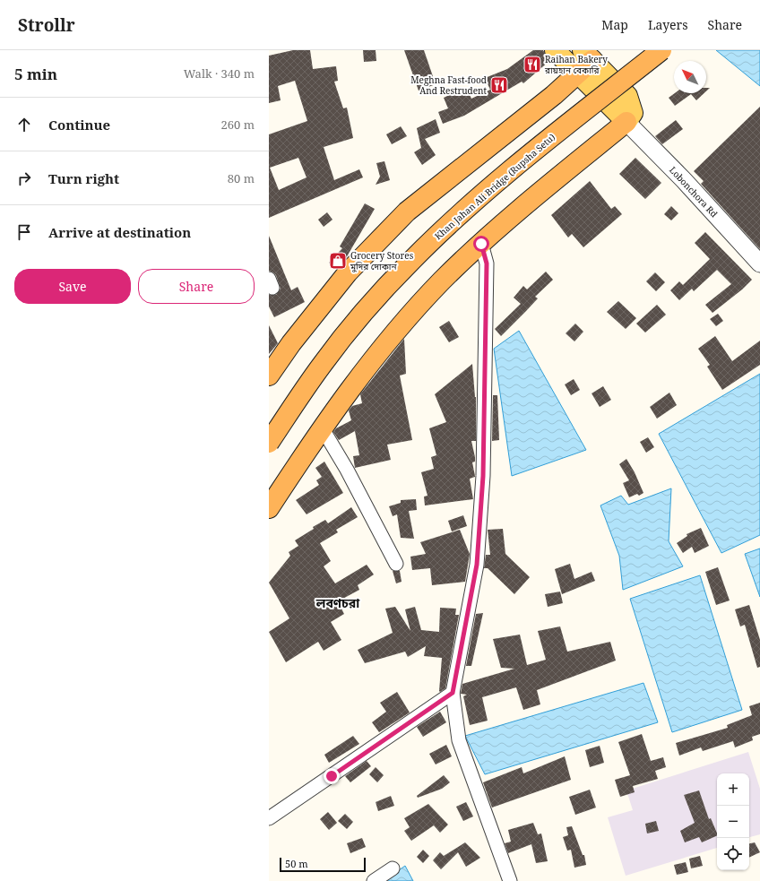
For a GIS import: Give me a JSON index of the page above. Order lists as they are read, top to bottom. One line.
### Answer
{"streets":{"highway":["Khan Jahan Ali Bridge (Rupsha Setu)"],"street":["Lobonchora Rd"]},"districts":["লবণচরা"],"places":{"restaurant":["Raihan Bakery রায়হান বেকারি","Meghna Fast-food And Restrudent"],"shop":["Grocery Stores মুদির দোকান"]},"scale_bar":"50 m","north":"top left","page":{"header":"Strollr","nav":["Map","Layers","Share"],"heading":["5 min","Walk · 340 m"],"list":[["Continue","260 m"],["Turn right","80 m"],"Arrive at destination"],"buttons":["Save","Share"],"map_buttons":["+","−"],"scale":"50 m"}}
